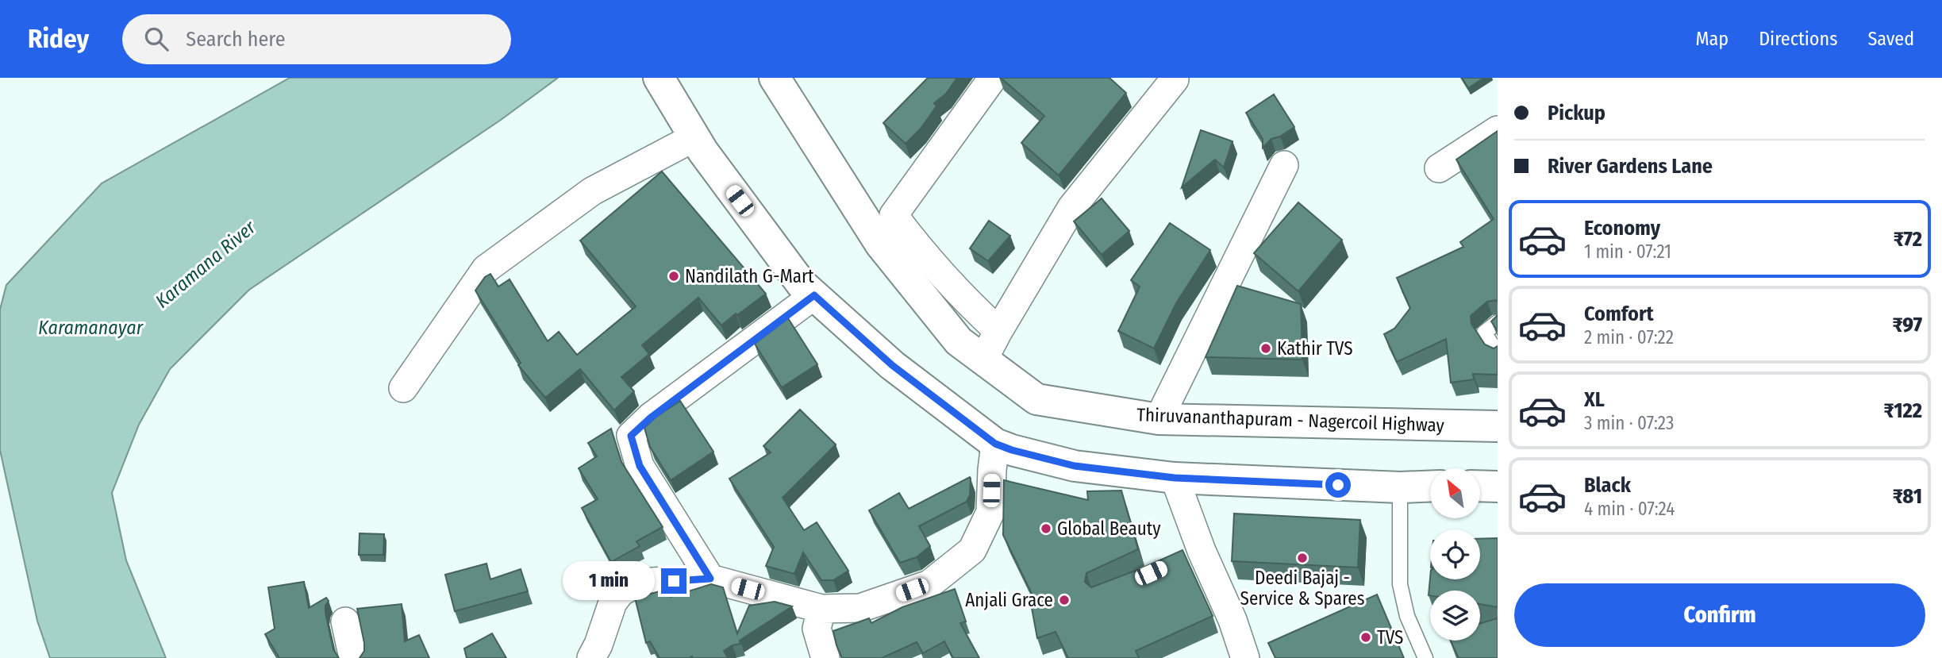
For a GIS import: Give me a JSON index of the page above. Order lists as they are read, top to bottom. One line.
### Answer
{"streets":{"main road":["Thiruvananthapuram - Nagercoil Highway"]},"water":["Karamana River","Karamanayar"],"places":["Nandilath G-Mart","Kathir TVS","Global Beauty","Deedi Bajaj - Service & Spares","Anjali Grace","TVS"],"north":"top left","page":{"header":"Ridey","search":"Search here","nav":["Map","Directions","Saved"],"banner":["Pickup","River Gardens Lane"],"list":[{"name":"Economy","note":"1 min · 07:21","value":"₹72"},{"name":"Comfort","note":"2 min · 07:22","value":"₹97"},{"name":"XL","note":"3 min · 07:23","value":"₹122"},{"name":"Black","note":"4 min · 07:24","value":"₹81"}],"bubble":"1 min","buttons":"Confirm"}}
